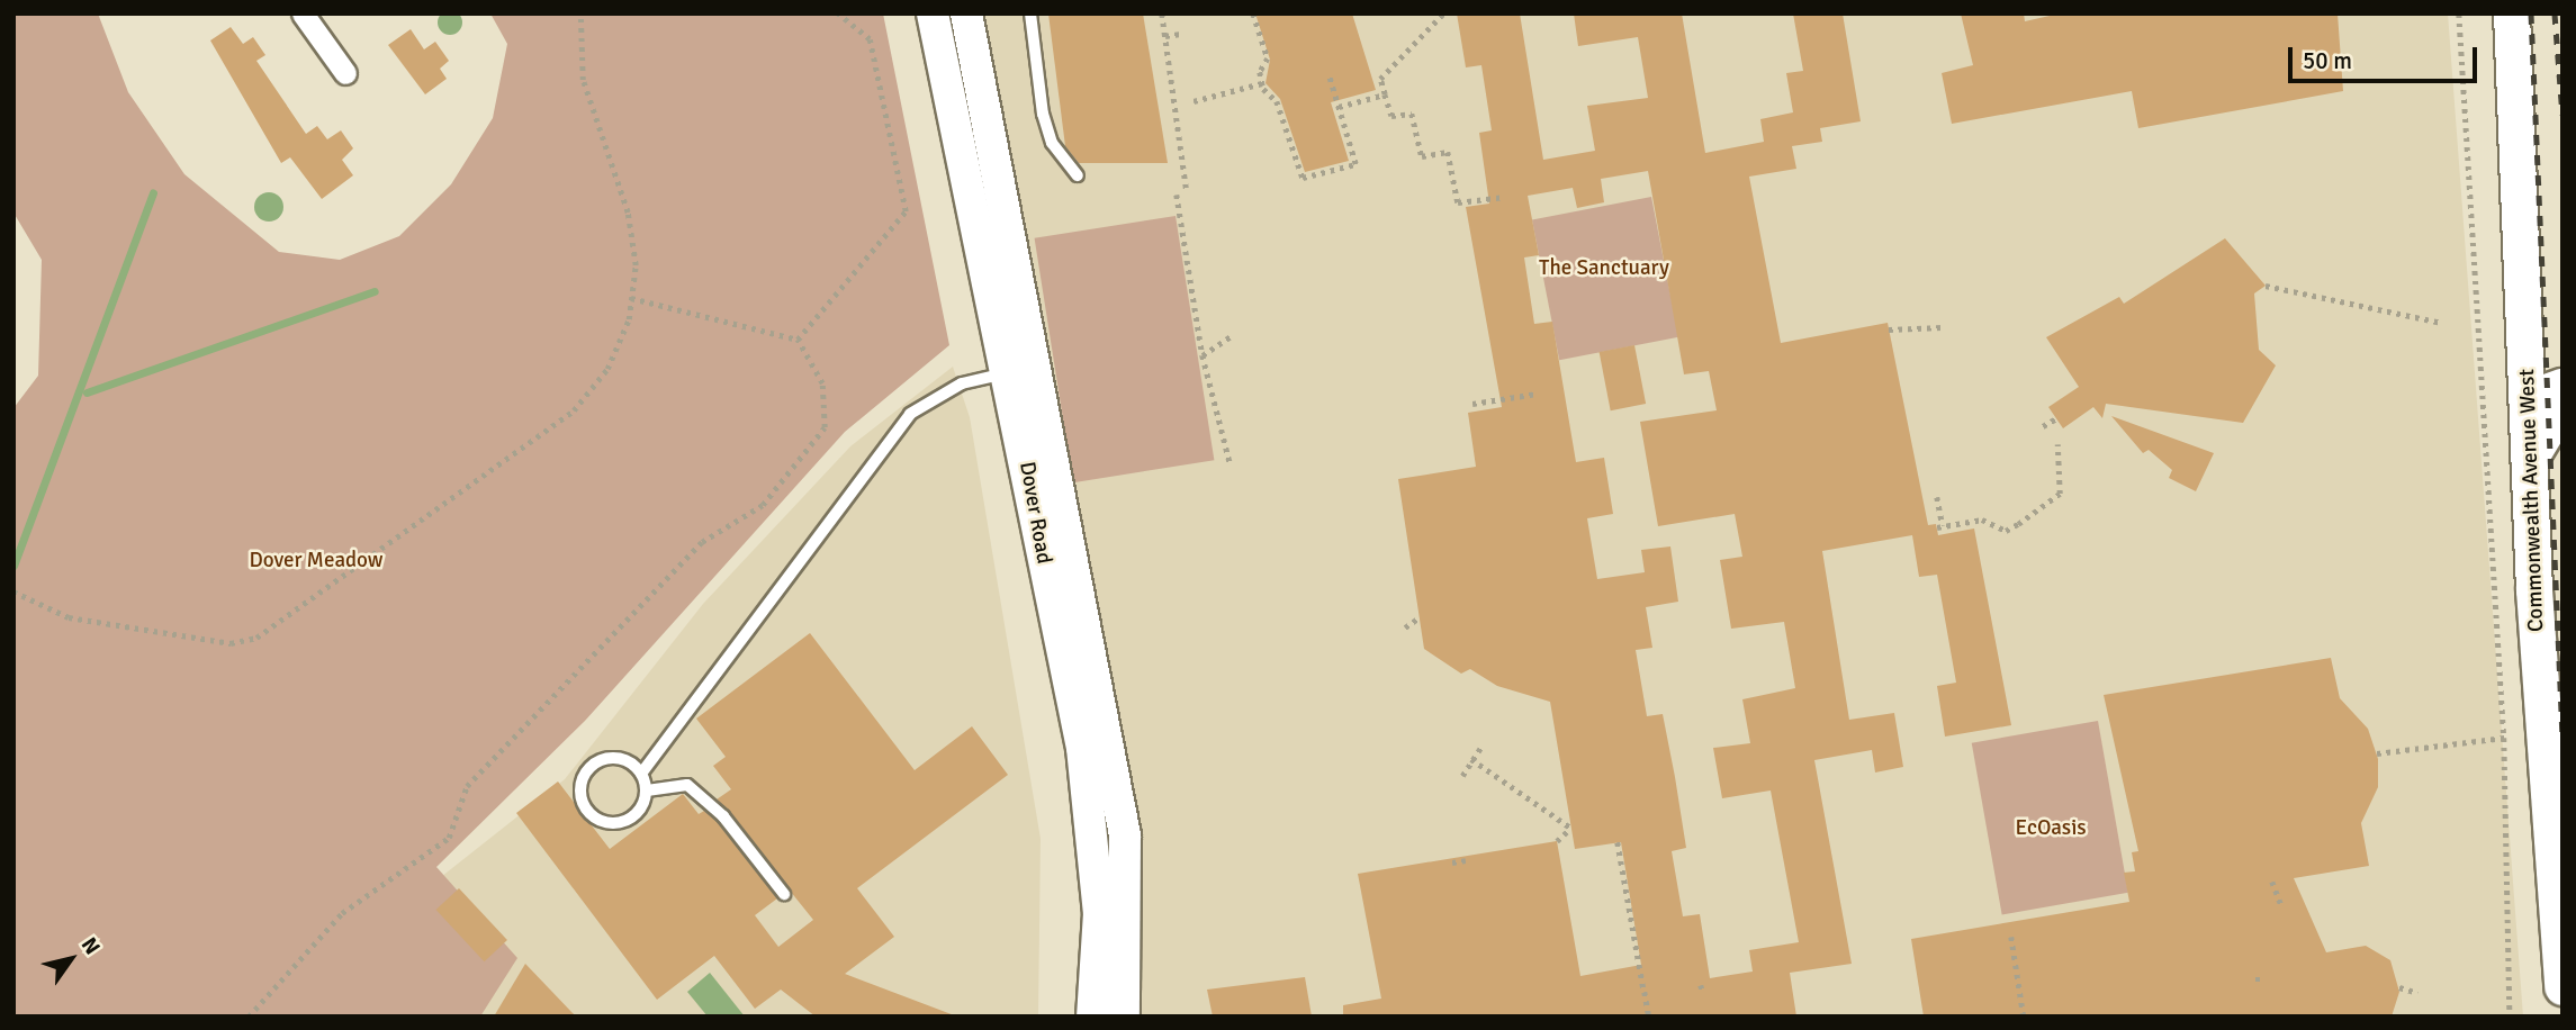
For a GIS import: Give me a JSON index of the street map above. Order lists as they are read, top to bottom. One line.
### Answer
{"streets":{"main road":["Commonwealth Avenue West"],"street":["Dover Road"]},"parks":["The Sanctuary","Dover Meadow","EcOasis"],"scale_bar":"50 m","north":"top right"}
